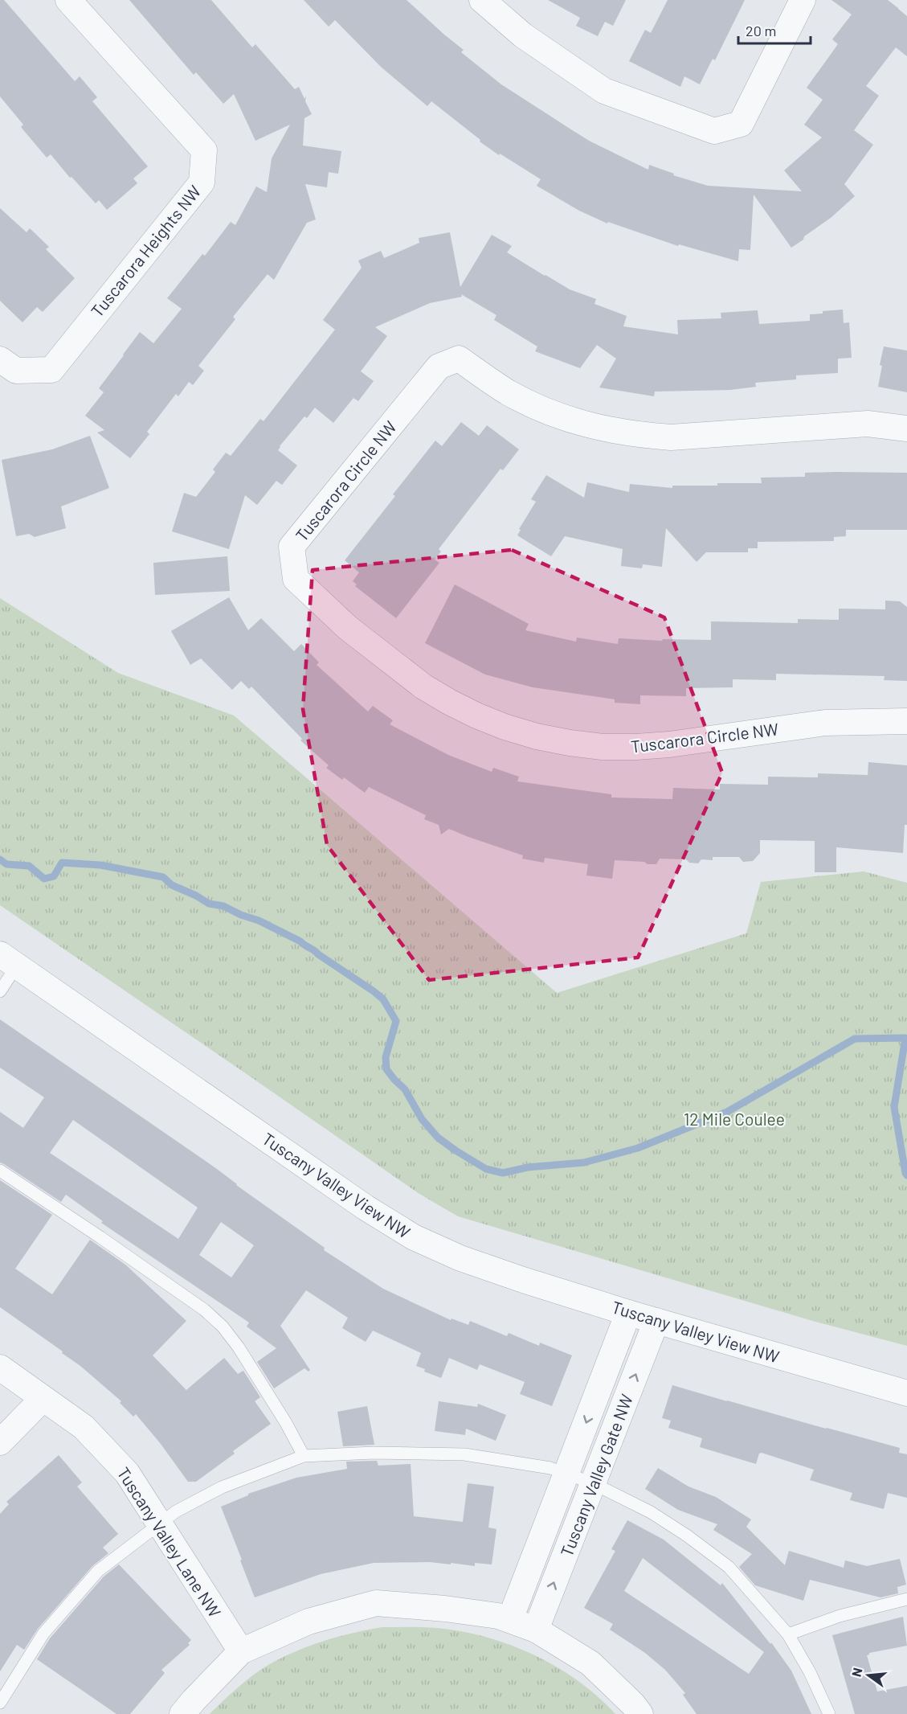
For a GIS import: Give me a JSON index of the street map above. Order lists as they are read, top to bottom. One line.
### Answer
{"streets":{"street":["Tuscarora Heights NW","Tuscarora Circle NW","Tuscany Valley View NW","Tuscany Valley Gate NW","Tuscany Valley Lane NW"]},"crossings":[["Tuscany Valley View NW","Tuscany Valley Gate NW"]],"parks":["12 Mile Coulee"],"scale_bar":"20 m","north":"left"}
